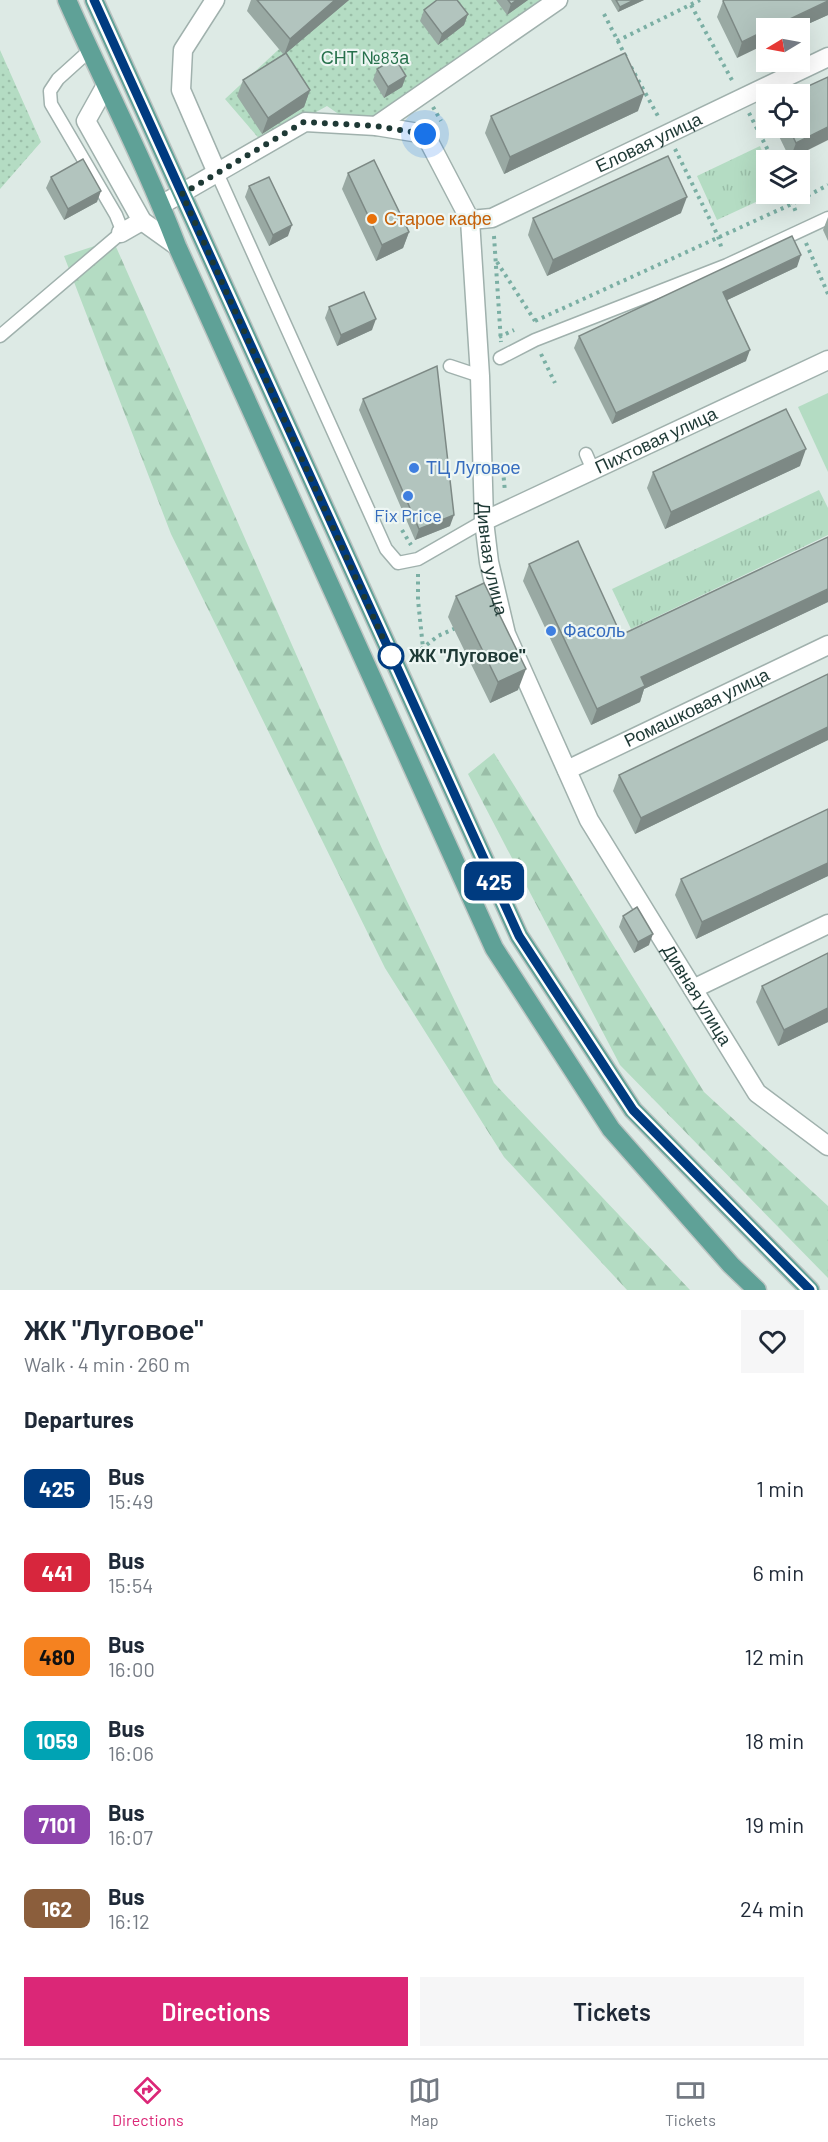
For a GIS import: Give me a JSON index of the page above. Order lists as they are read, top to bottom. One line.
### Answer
{"streets":{"street":["Еловая улица","Пихтовая улица","Дивная улица","Ромашковая улица"]},"crossings":[["Еловая улица","Дивная улица"],["Пихтовая улица","Дивная улица"],["Дивная улица","Ромашковая улица"]],"parks":["СНТ №83а"],"places":["Старое кафе","ТЦ Луговое","Fix Price","Фасоль","ЖК \"Луговое\""],"lines":["bus line 425"],"north":"left","page":{"on_map":"425","heading":[["ЖК \"Луговое\"","Walk · 4 min · 260 m"],"Departures"],"list":[{"mark":"425","name":"Bus","note":"15:49","value":"1 min"},{"mark":"441","name":"Bus","note":"15:54","value":"6 min"},{"mark":"480","name":"Bus","note":"16:00","value":"12 min"},{"mark":"1059","name":"Bus","note":"16:06","value":"18 min"},{"mark":"7101","name":"Bus","note":"16:07","value":"19 min"},{"mark":"162","name":"Bus","note":"16:12","value":"24 min"}],"buttons":["Directions","Tickets"],"tabs":["Directions","Map","Tickets"]}}
